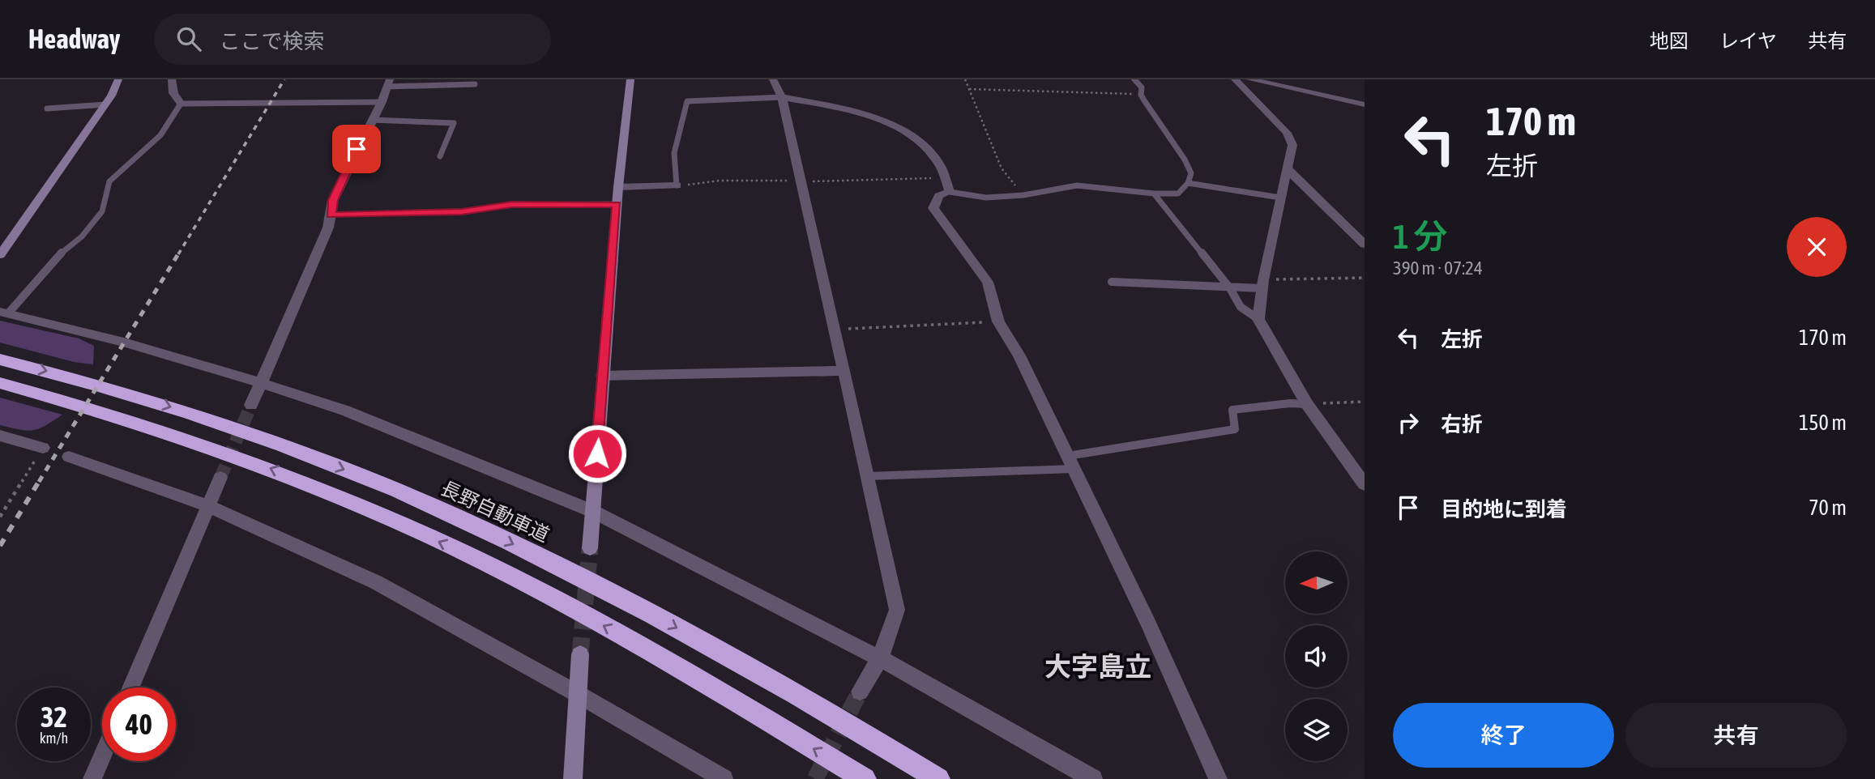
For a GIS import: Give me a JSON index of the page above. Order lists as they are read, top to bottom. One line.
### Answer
{"streets":{"highway":["長野自動車道"]},"districts":["大字島立"],"north":"left","page":{"header":"Headway","search":"ここで検索","nav":["地図","レイヤ","共有"],"turn":["170 m","左折"],"heading":["1 分","390 m · 07:24"],"list":[{"name":"左折","value":"170 m"},{"name":"右折","value":"150 m"},{"name":"目的地に到着","value":"70 m"}],"speed":"32 km/h","limit":"40","buttons":["終了","共有"]}}
